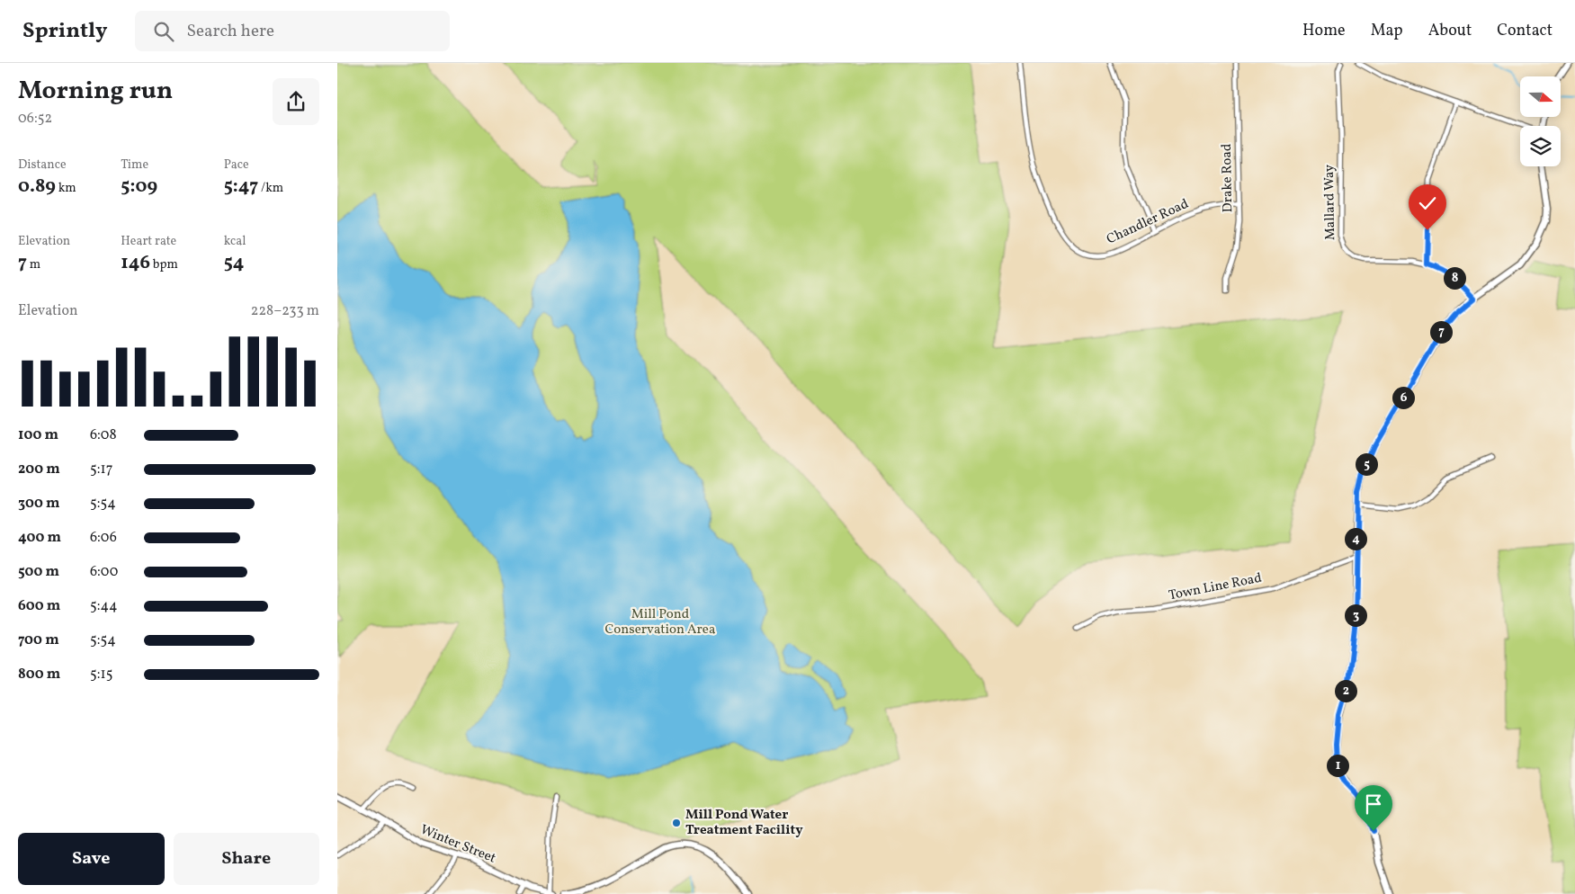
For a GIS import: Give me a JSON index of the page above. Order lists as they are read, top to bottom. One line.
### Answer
{"streets":{"street":["Drake Road","Mallard Way","Chandler Road","Town Line Road","Winter Street"]},"crossings":[["Drake Road","Chandler Road"]],"parks":["Mill Pond Conservation Area"],"places":["Mill Pond Water Treatment Facility"],"north":"right","page":{"header":"Sprintly","search":"Search here","nav":["Home","Map","About","Contact"],"heading":["Morning run","06:52"],"stats":[["Distance","0.89 km"],["Time","5:09"],["Pace","5:47 /km"],["Elevation","7 m"],["Heart rate","146 bpm"],["kcal","54"]],"pins":["8","7","6","5","4","3","2","1"],"chart":["Elevation","228–233 m"],"list":[{"name":"100 m","note":"6:08"},{"name":"200 m","note":"5:17"},{"name":"300 m","note":"5:54"},{"name":"400 m","note":"6:06"},{"name":"500 m","note":"6:00"},{"name":"600 m","note":"5:44"},{"name":"700 m","note":"5:54"},{"name":"800 m","note":"5:15"}],"buttons":["Save","Share"]}}
